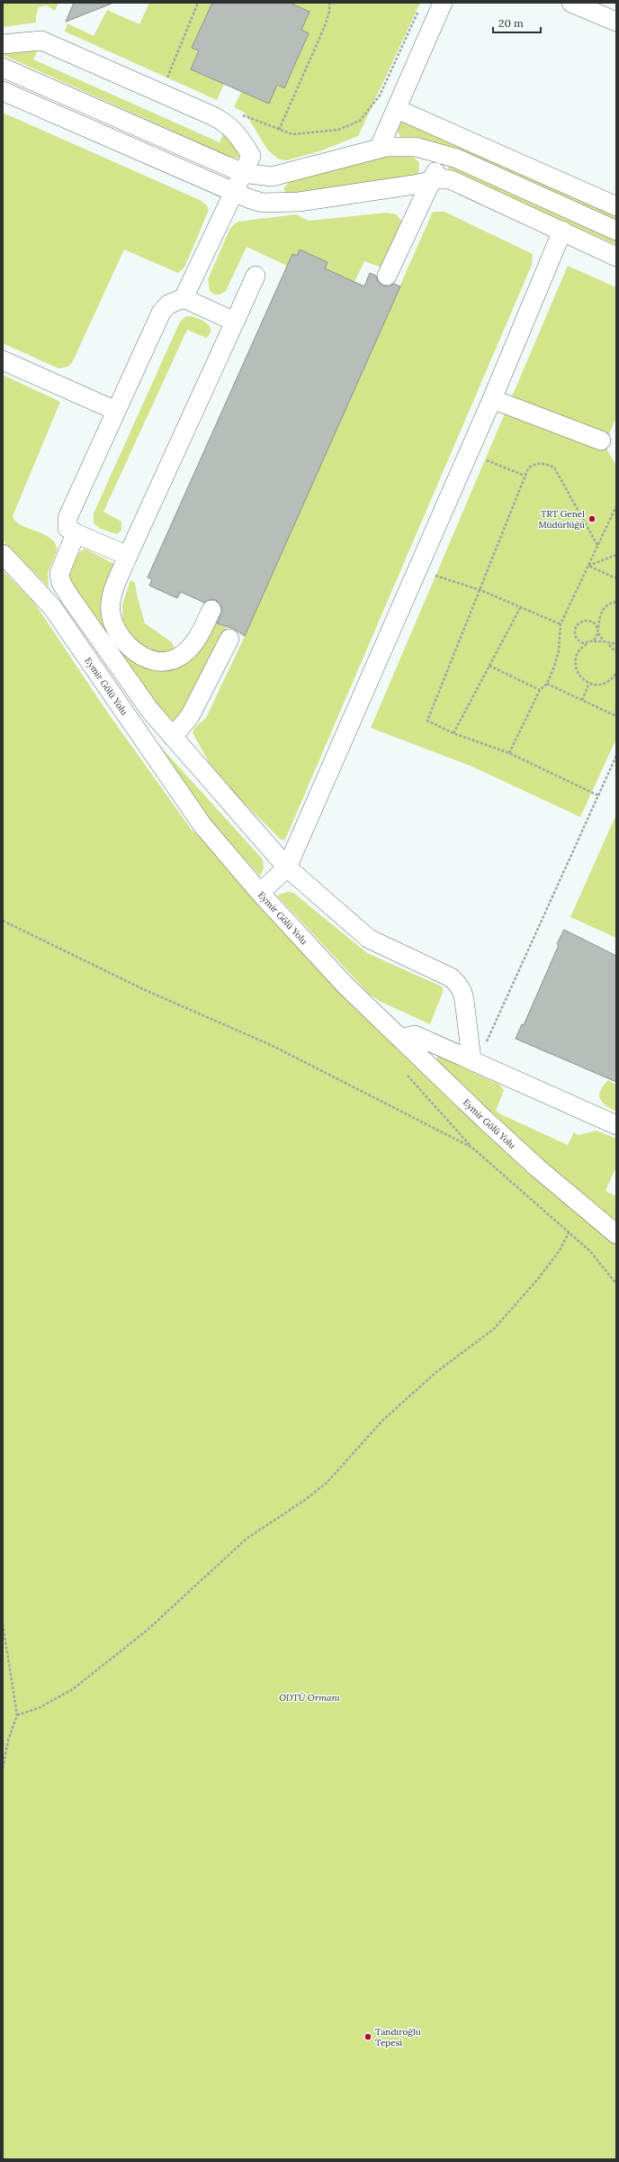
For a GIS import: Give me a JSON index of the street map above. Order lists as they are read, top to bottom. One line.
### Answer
{"streets":{"street":["Eymir Gölü Yolu"]},"parks":["ODTÜ Ormanı"],"places":["TRT Genel Müdürlüğü","Tandıroğlu Tepesi"],"scale_bar":"20 m"}
